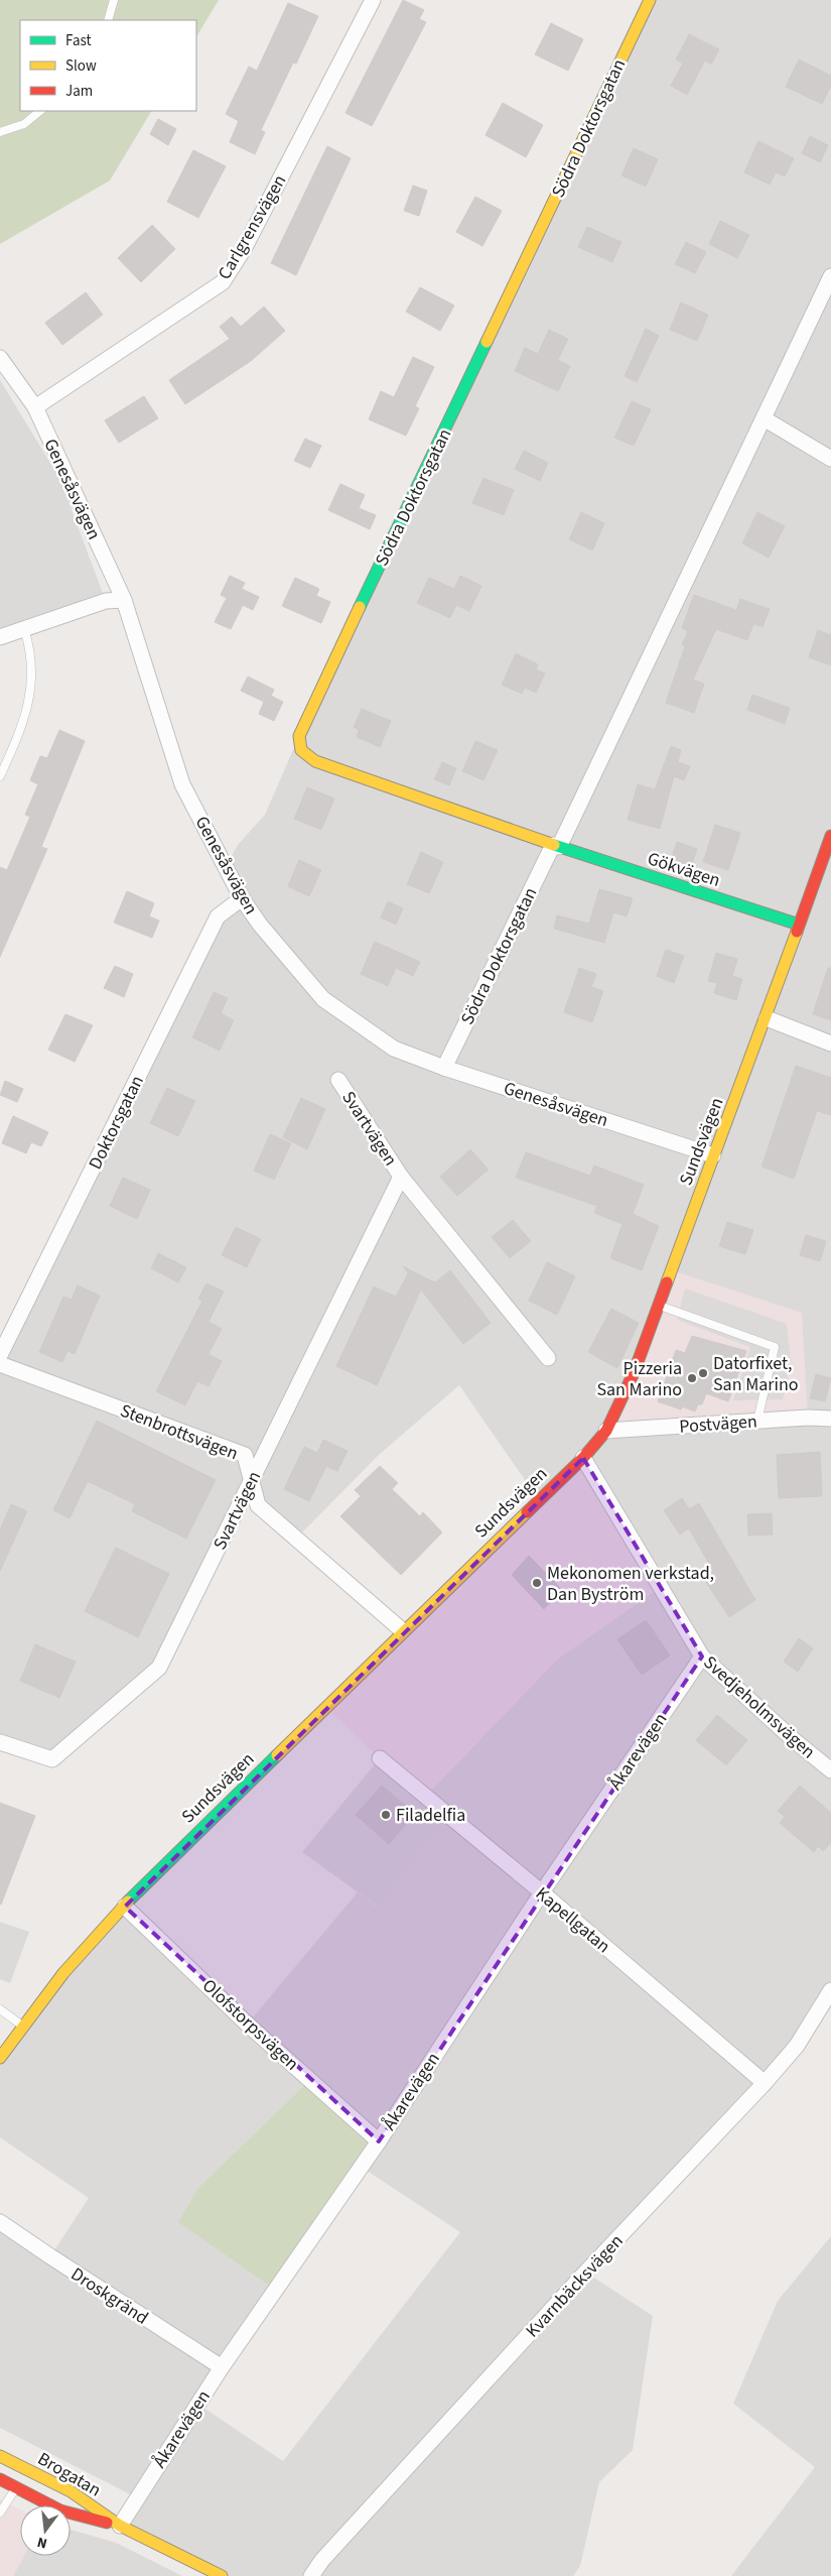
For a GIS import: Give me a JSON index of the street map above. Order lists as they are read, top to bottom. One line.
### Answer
{"streets":{"street":["Södra Doktorsgatan","Carlgrensvägen","Genesåsvägen","Gökvägen","Doktorsgatan","Svartvägen","Sundsvägen","Postvägen","Stenbrottsvägen","Svedjeholmsvägen","Åkarevägen","Kapellgatan","Olofstorpsvägen","Kvarnbäcksvägen","Droskgränd","Brogatan"]},"crossings":[["Södra Doktorsgatan","Genesåsvägen"],["Södra Doktorsgatan","Gökvägen"],["Carlgrensvägen","Genesåsvägen"],["Genesåsvägen","Doktorsgatan"],["Genesåsvägen","Sundsvägen"],["Gökvägen","Sundsvägen"],["Svartvägen","Stenbrottsvägen"],["Sundsvägen","Postvägen"],["Sundsvägen","Stenbrottsvägen"],["Sundsvägen","Svedjeholmsvägen"],["Sundsvägen","Olofstorpsvägen"],["Svedjeholmsvägen","Åkarevägen"],["Åkarevägen","Kapellgatan"],["Åkarevägen","Olofstorpsvägen"],["Åkarevägen","Droskgränd"],["Åkarevägen","Brogatan"],["Kapellgatan","Kvarnbäcksvägen"]],"places":["Datorfixet, San Marino","Pizzeria San Marino","Mekonomen verkstad, Dan Byström","Filadelfia"],"legend":["Fast","Slow","Jam"],"north":"bottom"}
